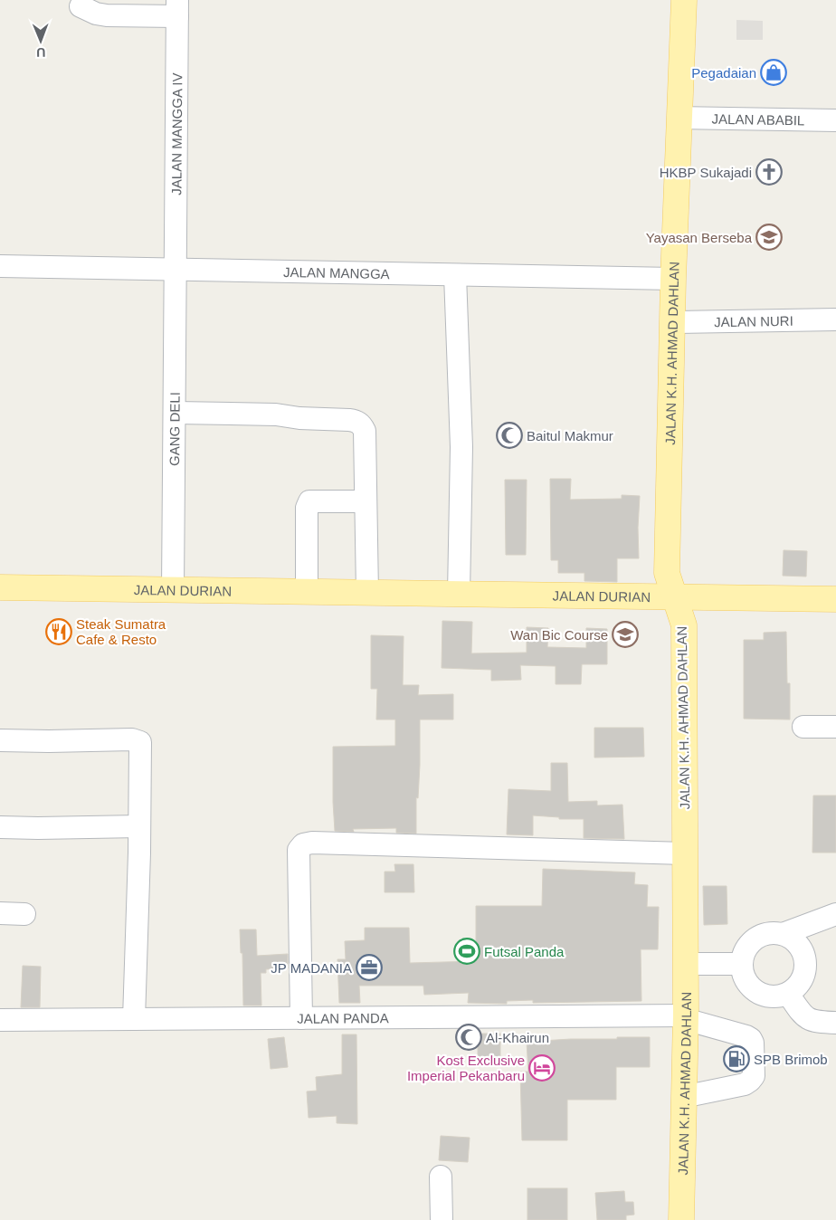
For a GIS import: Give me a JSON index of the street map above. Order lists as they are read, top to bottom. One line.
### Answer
{"streets":{"main road":["JALAN K.H. AHMAD DAHLAN","JALAN DURIAN"],"street":["JALAN ABABIL","JALAN MANGGA IV","JALAN MANGGA","JALAN NURI","GANG DELI","JALAN PANDA"]},"crossings":[["JALAN ABABIL","JALAN K.H. AHMAD DAHLAN"],["JALAN MANGGA IV","JALAN MANGGA"],["JALAN MANGGA IV","GANG DELI"],["JALAN MANGGA","JALAN K.H. AHMAD DAHLAN"],["JALAN MANGGA","GANG DELI"],["JALAN NURI","JALAN K.H. AHMAD DAHLAN"],["JALAN K.H. AHMAD DAHLAN","JALAN DURIAN"],["JALAN K.H. AHMAD DAHLAN","JALAN PANDA"],["GANG DELI","JALAN DURIAN"]],"places":{"shop":["Pegadaian"],"church":["HKBP Sukajadi"],"school or university":["Yayasan Berseba","Wan Bic Course"],"mosque":["Baitul Makmur","Al-Khairun"],"restaurant":["Steak Sumatra Cafe & Resto"],"sports":["Futsal Panda"],"office":["JP MADANIA"],"fuel station":["SPB Brimob"],"hotel":["Kost Exclusive Imperial Pekanbaru"]},"north":"bottom"}
